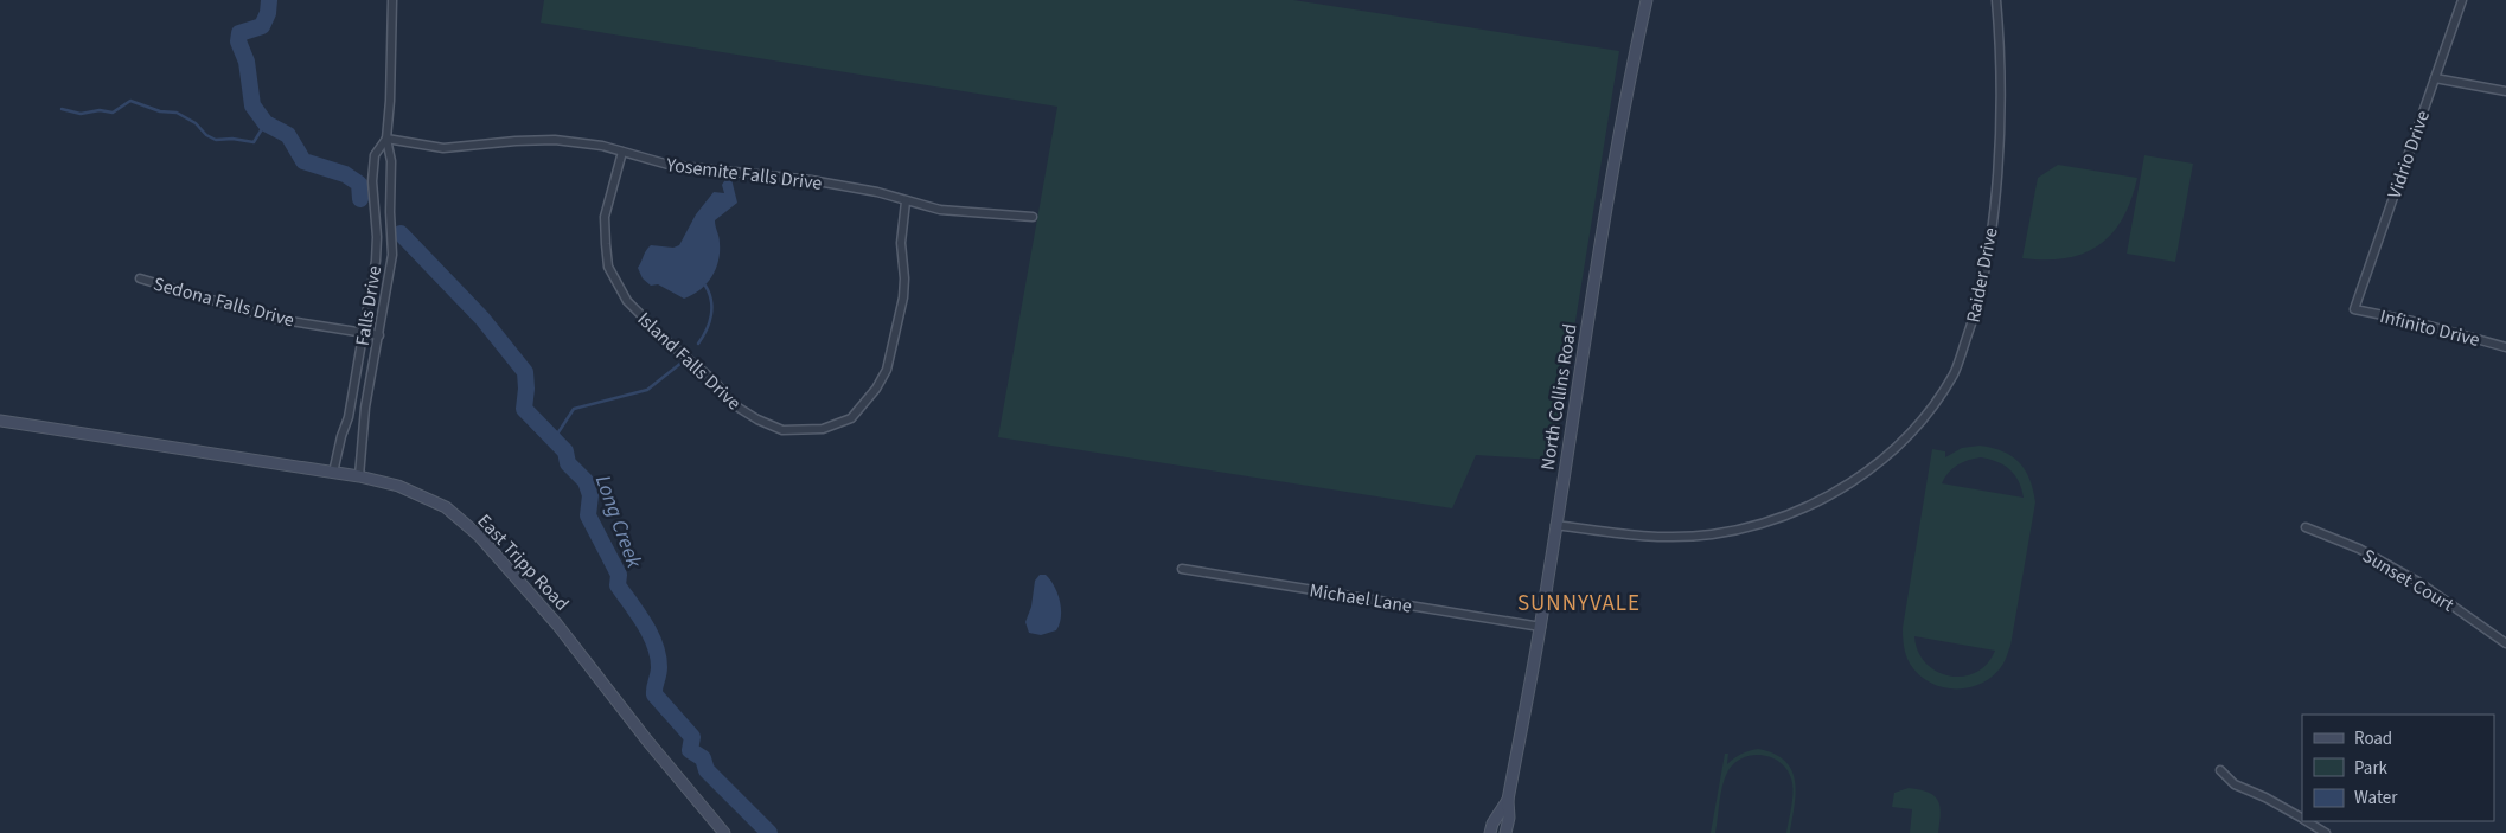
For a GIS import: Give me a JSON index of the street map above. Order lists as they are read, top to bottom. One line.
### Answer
{"streets":{"street":["Vidrio Drive","Yosemite Falls Drive","Raider Drive","Sedona Falls Drive","Falls Drive","Infinito Drive","Island Falls Drive","North Collins Road","East Tripp Road","Sunset Court","Michael Lane"]},"crossings":[["Vidrio Drive","Infinito Drive"],["Yosemite Falls Drive","Falls Drive"],["Yosemite Falls Drive","Island Falls Drive"],["Raider Drive","North Collins Road"],["Sedona Falls Drive","Falls Drive"],["Falls Drive","East Tripp Road"],["North Collins Road","Michael Lane"]],"districts":["SUNNYVALE"],"water":["Long Creek"],"legend":["Road","Park","Water"]}
